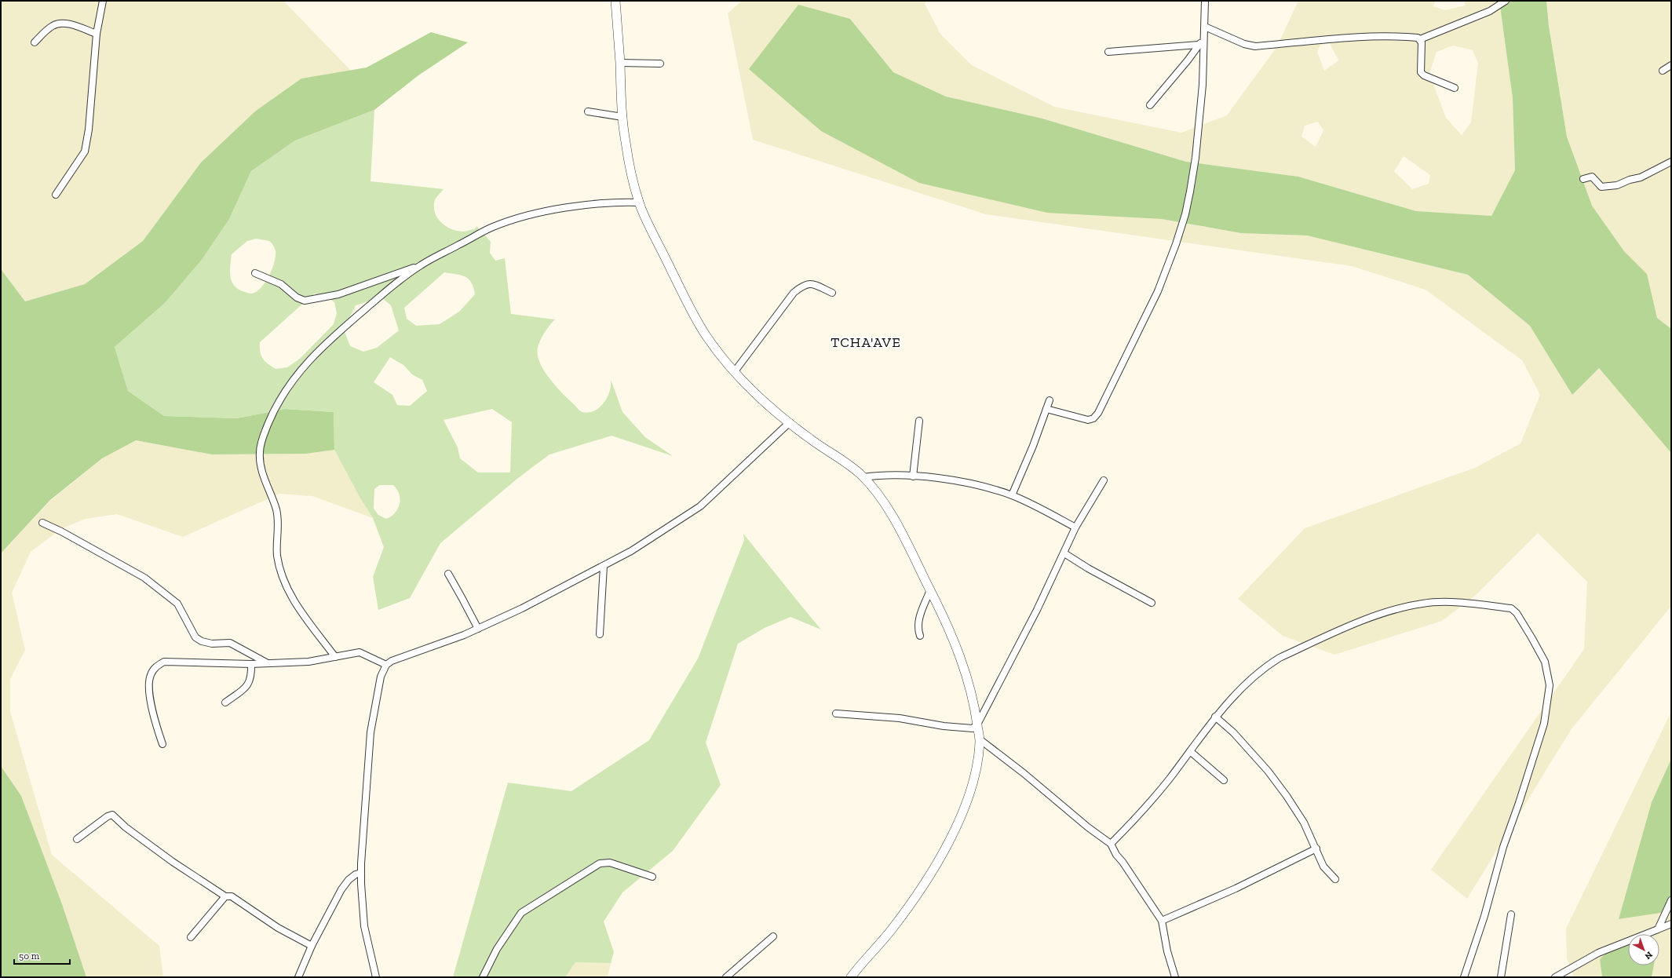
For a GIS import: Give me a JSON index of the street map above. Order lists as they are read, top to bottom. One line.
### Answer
{"districts":["TCHA'AVE"],"scale_bar":"50 m","north":"bottom right"}
